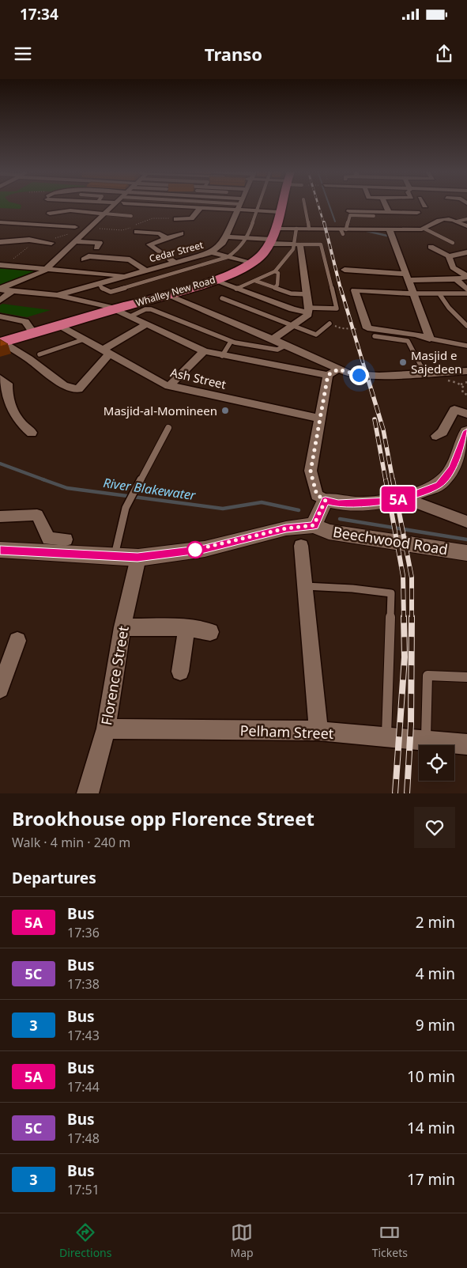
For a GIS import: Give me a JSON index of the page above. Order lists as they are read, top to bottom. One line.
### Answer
{"streets":{"highway":["Whalley New Road"],"street":["Cedar Street","Ash Street","Beechwood Road","Florence Street","Pelham Street"]},"crossings":[["Whalley New Road","Ash Street"],["Florence Street","Pelham Street"]],"water":["River Blakewater"],"places":["Masjid e Sajedeen","Masjid-al-Momineen"],"lines":["bus line 5A"],"page":{"status":"17:34","header":"Transo","on_map":"5A","heading":[["Brookhouse opp Florence Street","Walk · 4 min · 240 m"],"Departures"],"list":[{"mark":"5A","name":"Bus","note":"17:36","value":"2 min"},{"mark":"5C","name":"Bus","note":"17:38","value":"4 min"},{"mark":"3","name":"Bus","note":"17:43","value":"9 min"},{"mark":"5A","name":"Bus","note":"17:44","value":"10 min"},{"mark":"5C","name":"Bus","note":"17:48","value":"14 min"},{"mark":"3","name":"Bus","note":"17:51","value":"17 min"}],"tabs":["Directions","Map","Tickets"]}}
